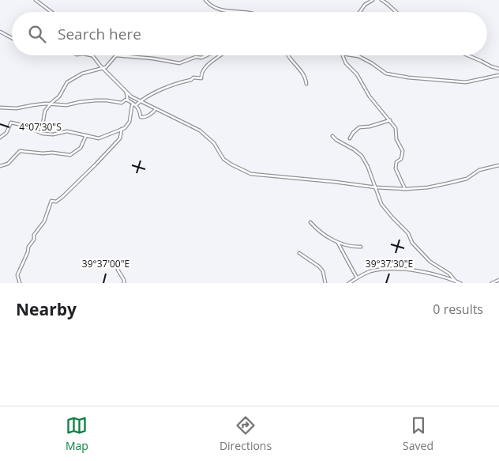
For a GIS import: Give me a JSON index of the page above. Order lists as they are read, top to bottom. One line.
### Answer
{"page":{"search":"Search here","heading":["Nearby","0 results"],"nav":["Map","Directions","Saved"]},"coordinates":["4°07'30\"S","39°37'00\"E","39°37'30\"E"]}
